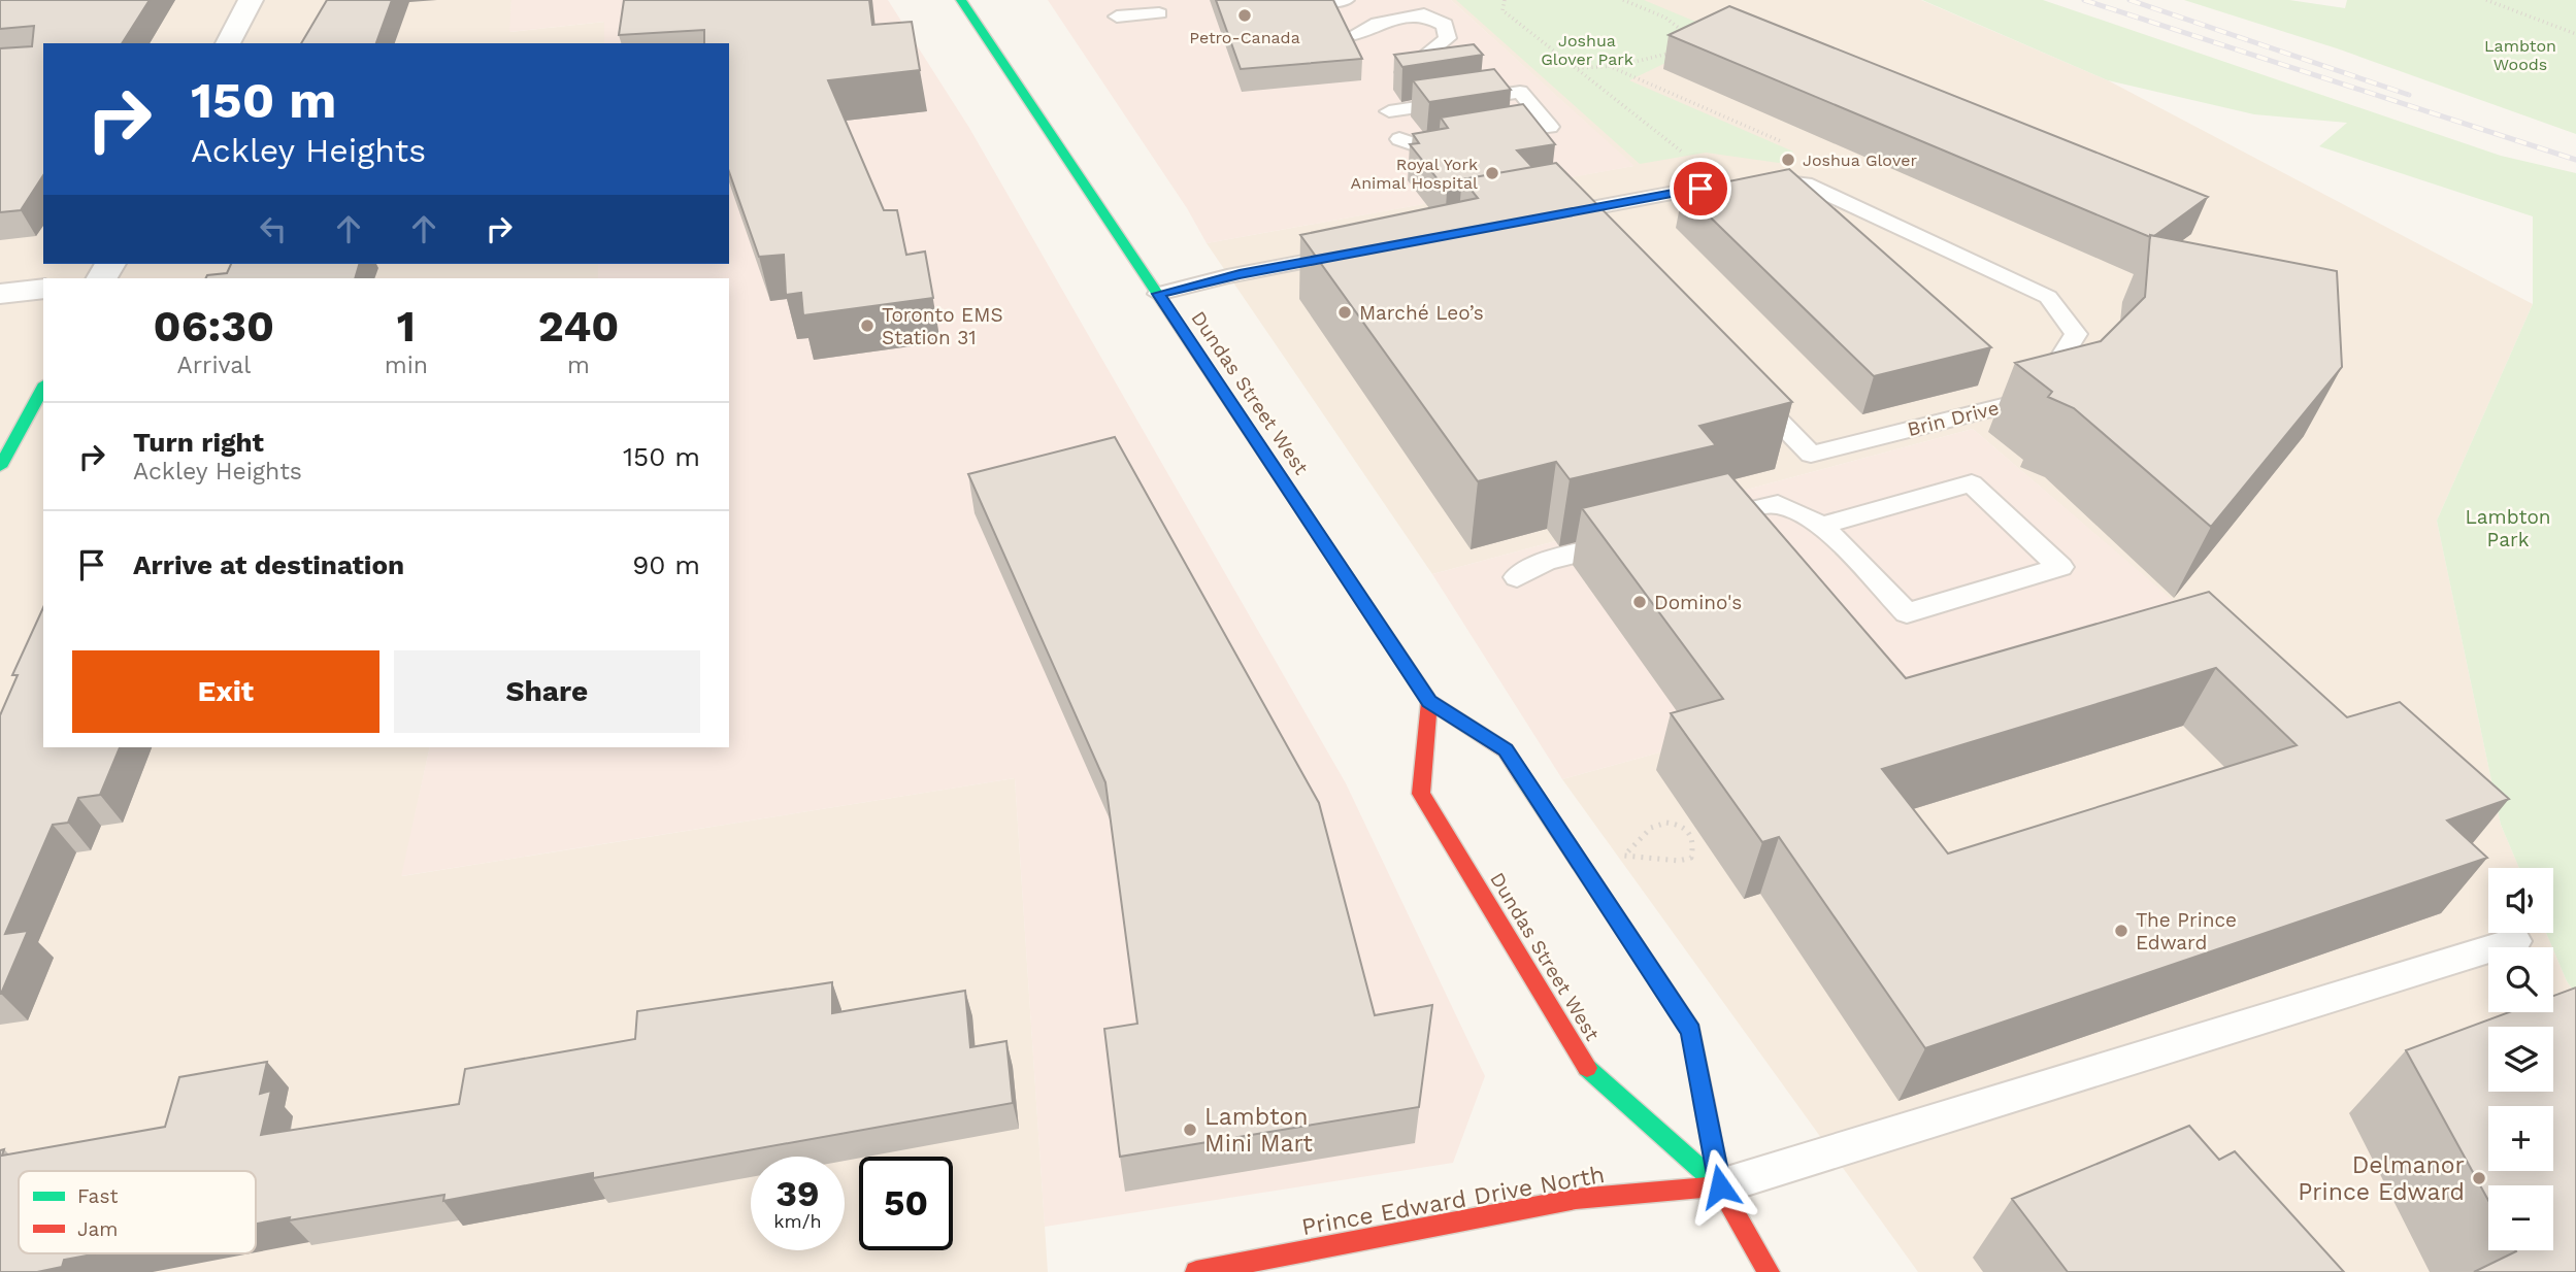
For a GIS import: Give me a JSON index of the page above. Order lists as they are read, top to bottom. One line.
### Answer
{"streets":{"main road":["Dundas Street West","Prince Edward Drive North"],"lane":["Brin Drive"]},"crossings":[["Dundas Street West","Prince Edward Drive North"]],"parks":["Joshua Glover Park","Lambton Woods","Lambton Park"],"places":["Petro-Canada","Joshua Glover","Royal York Animal Hospital","Marché Leo’s","Toronto EMS Station 31","Domino's","The Prince Edward","Lambton Mini Mart","Delmanor Prince Edward"],"legend":["Fast","Jam"],"page":{"turn":["150 m","Ackley Heights"],"eta":["06:30","Arrival","1","min","240","m"],"list":[{"name":"Turn right","note":"Ackley Heights","value":"150 m"},{"name":"Arrive at destination","value":"90 m"}],"buttons":["Exit","Share"],"map_buttons":["+","−"],"speed":"39 km/h","limit":"50"}}
